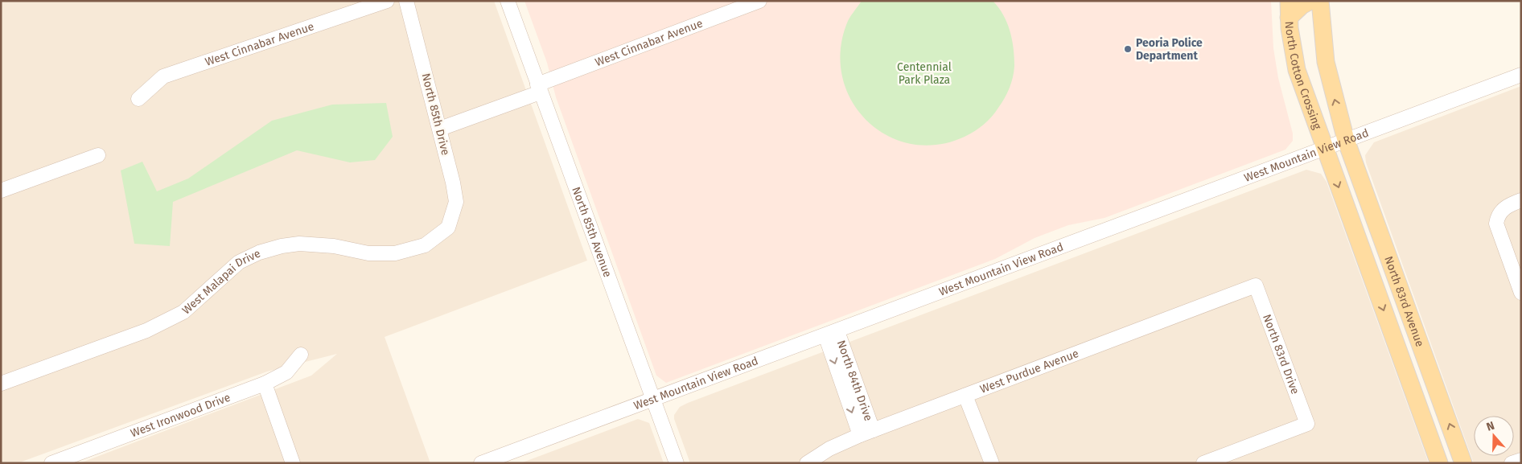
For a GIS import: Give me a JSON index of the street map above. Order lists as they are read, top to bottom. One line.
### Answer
{"streets":{"main road":["North Cotton Crossing","North 83rd Avenue"],"street":["West Cinnabar Avenue","North 85th Drive","West Mountain View Road","North 85th Avenue","West Malapai Drive","North 83rd Drive","West Purdue Avenue","North 84th Drive","West Ironwood Drive"]},"crossings":[["West Cinnabar Avenue","North 85th Drive"],["West Cinnabar Avenue","North 85th Avenue"],["North Cotton Crossing","West Mountain View Road"],["North Cotton Crossing","North 83rd Avenue"],["North 85th Drive","West Malapai Drive"],["West Mountain View Road","North 85th Avenue"],["West Mountain View Road","North 83rd Avenue"],["West Mountain View Road","North 84th Drive"],["North 83rd Drive","West Purdue Avenue"],["West Purdue Avenue","North 84th Drive"]],"parks":["Centennial Park Plaza"],"places":["Peoria Police Department"],"north":"top"}
